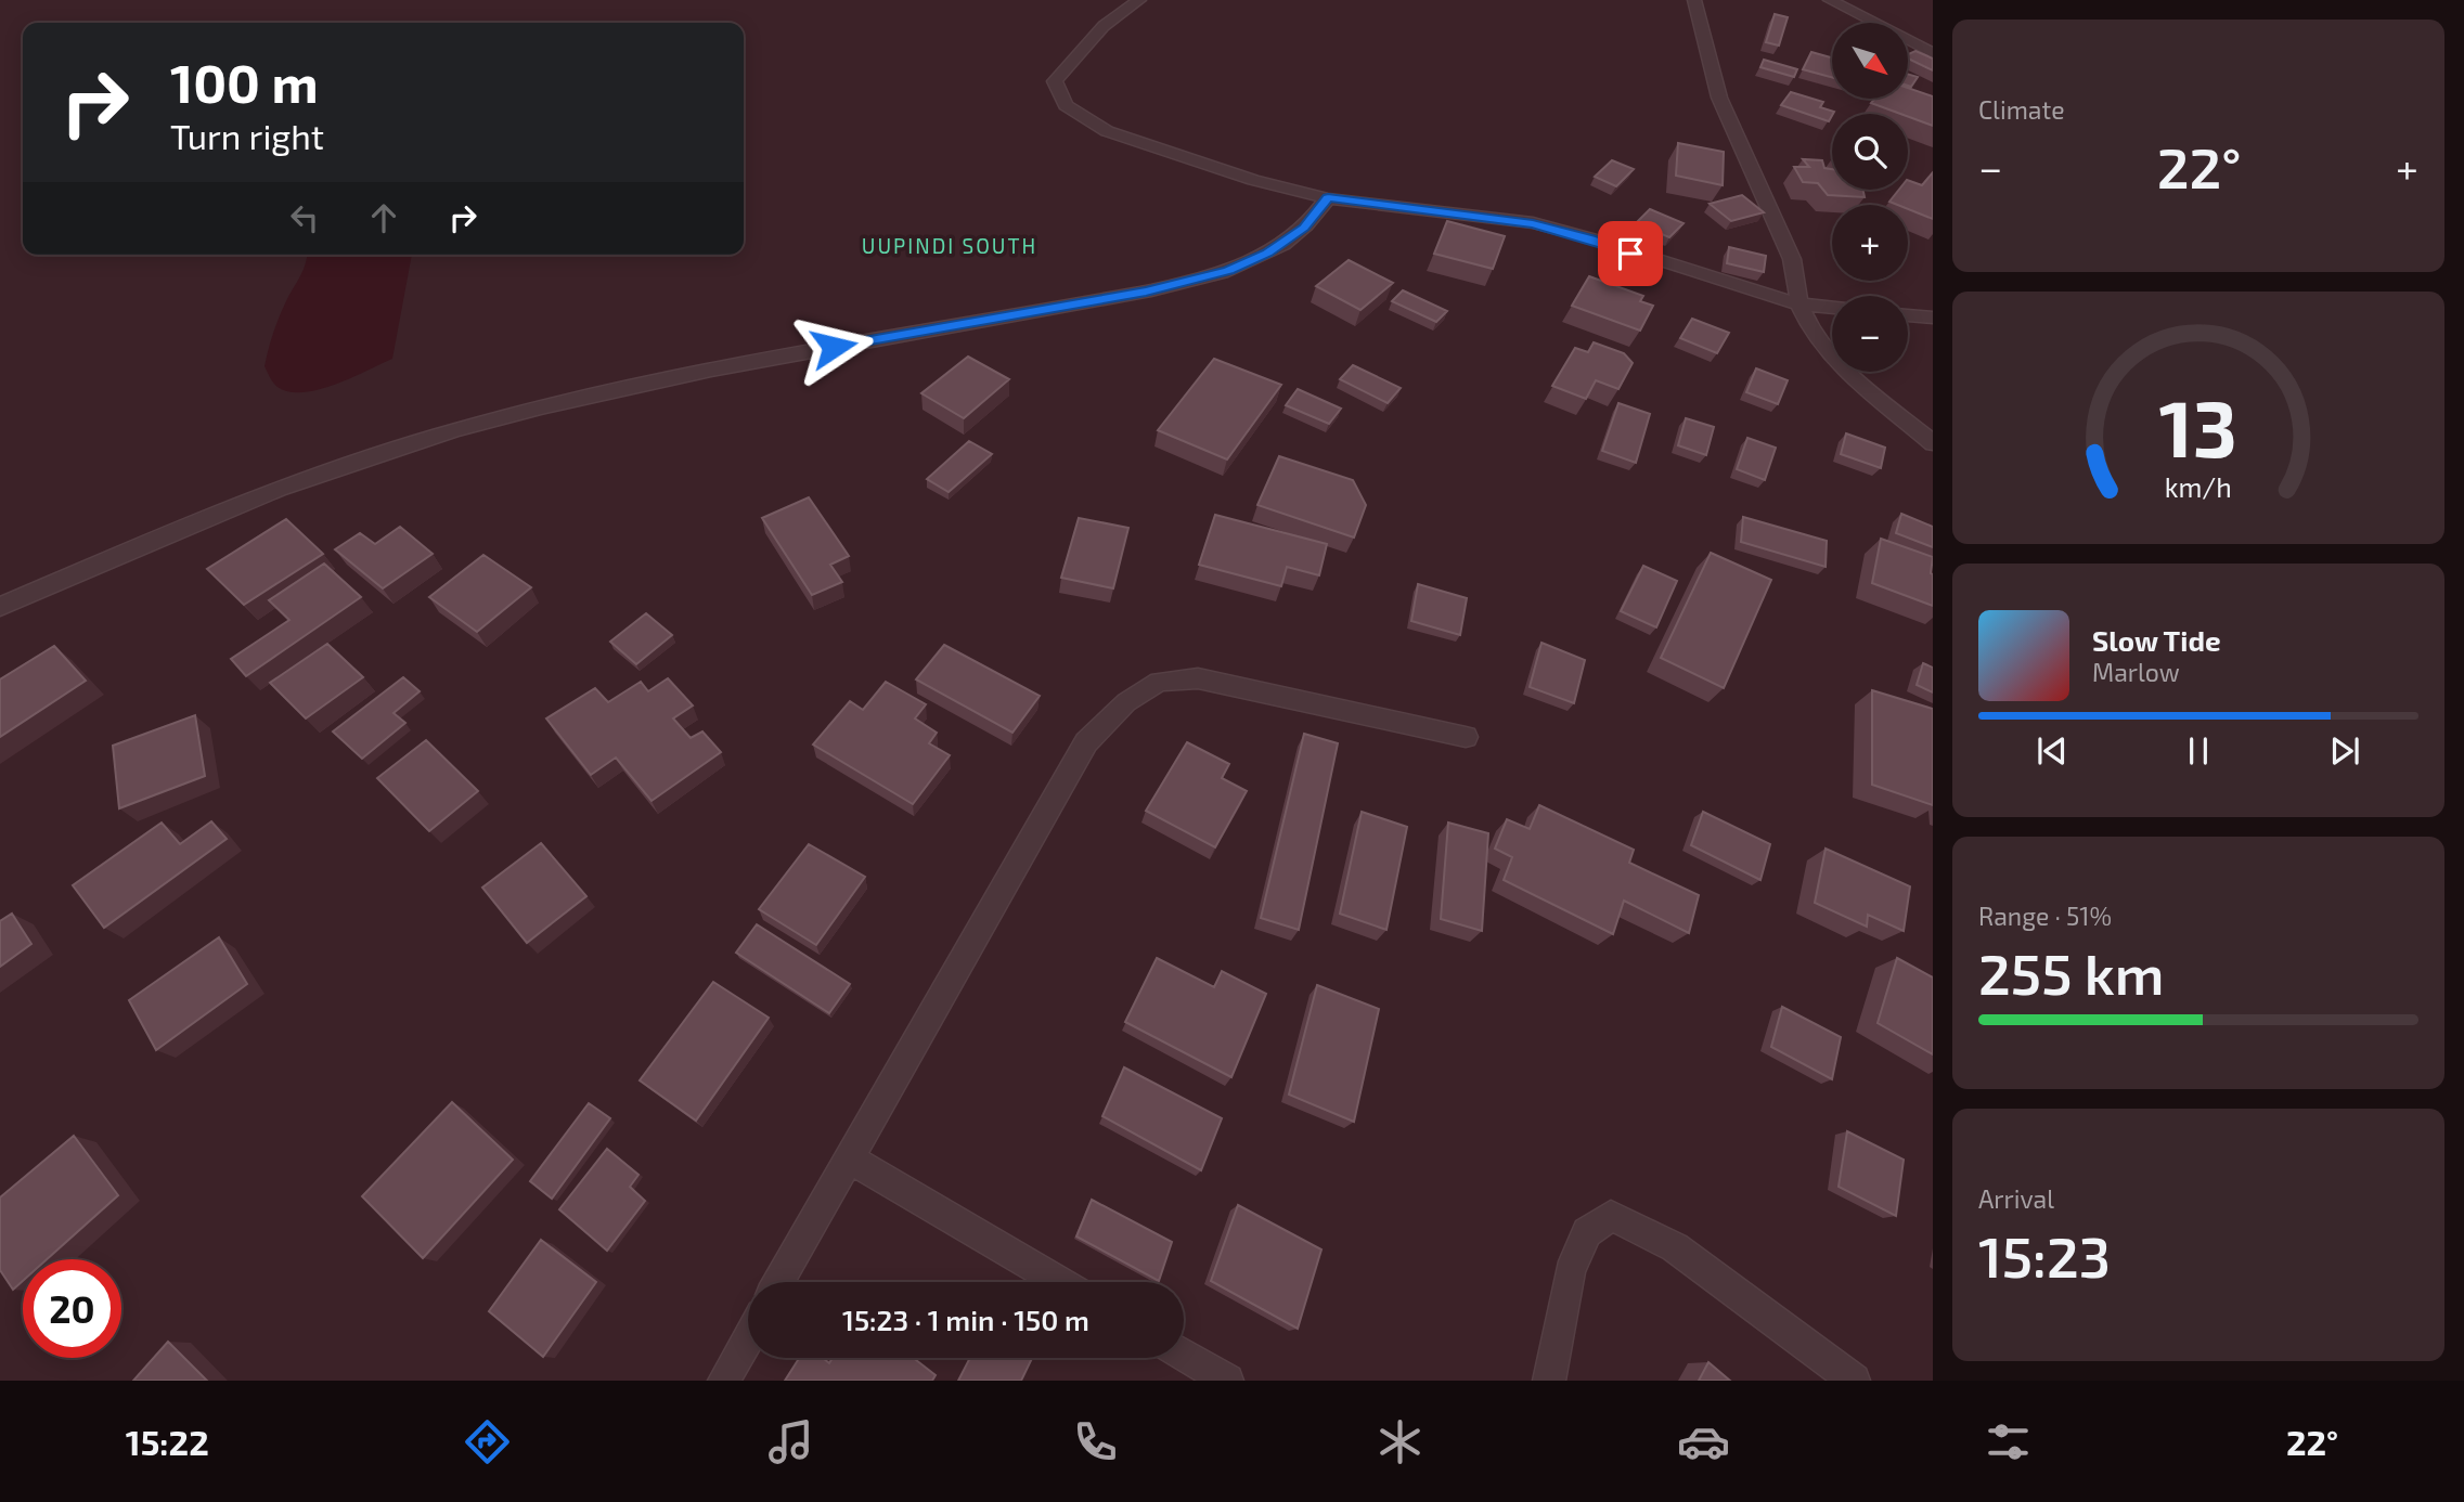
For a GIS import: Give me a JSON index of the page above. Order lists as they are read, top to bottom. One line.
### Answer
{"districts":["UUPINDI SOUTH"],"north":"bottom right","page":{"tile":["Climate",["Range · 51%","255 km"],["Arrival","15:23"]],"map_buttons":["+","−"],"turn":["100 m","Turn right"],"heat":["−","22°","+"],"song":["Slow Tide","Marlow"],"limit":"20","trip":"15:23 · 1 min · 150 m","tabs":["15:22","22°"],"gauge":["13","km/h"]}}
